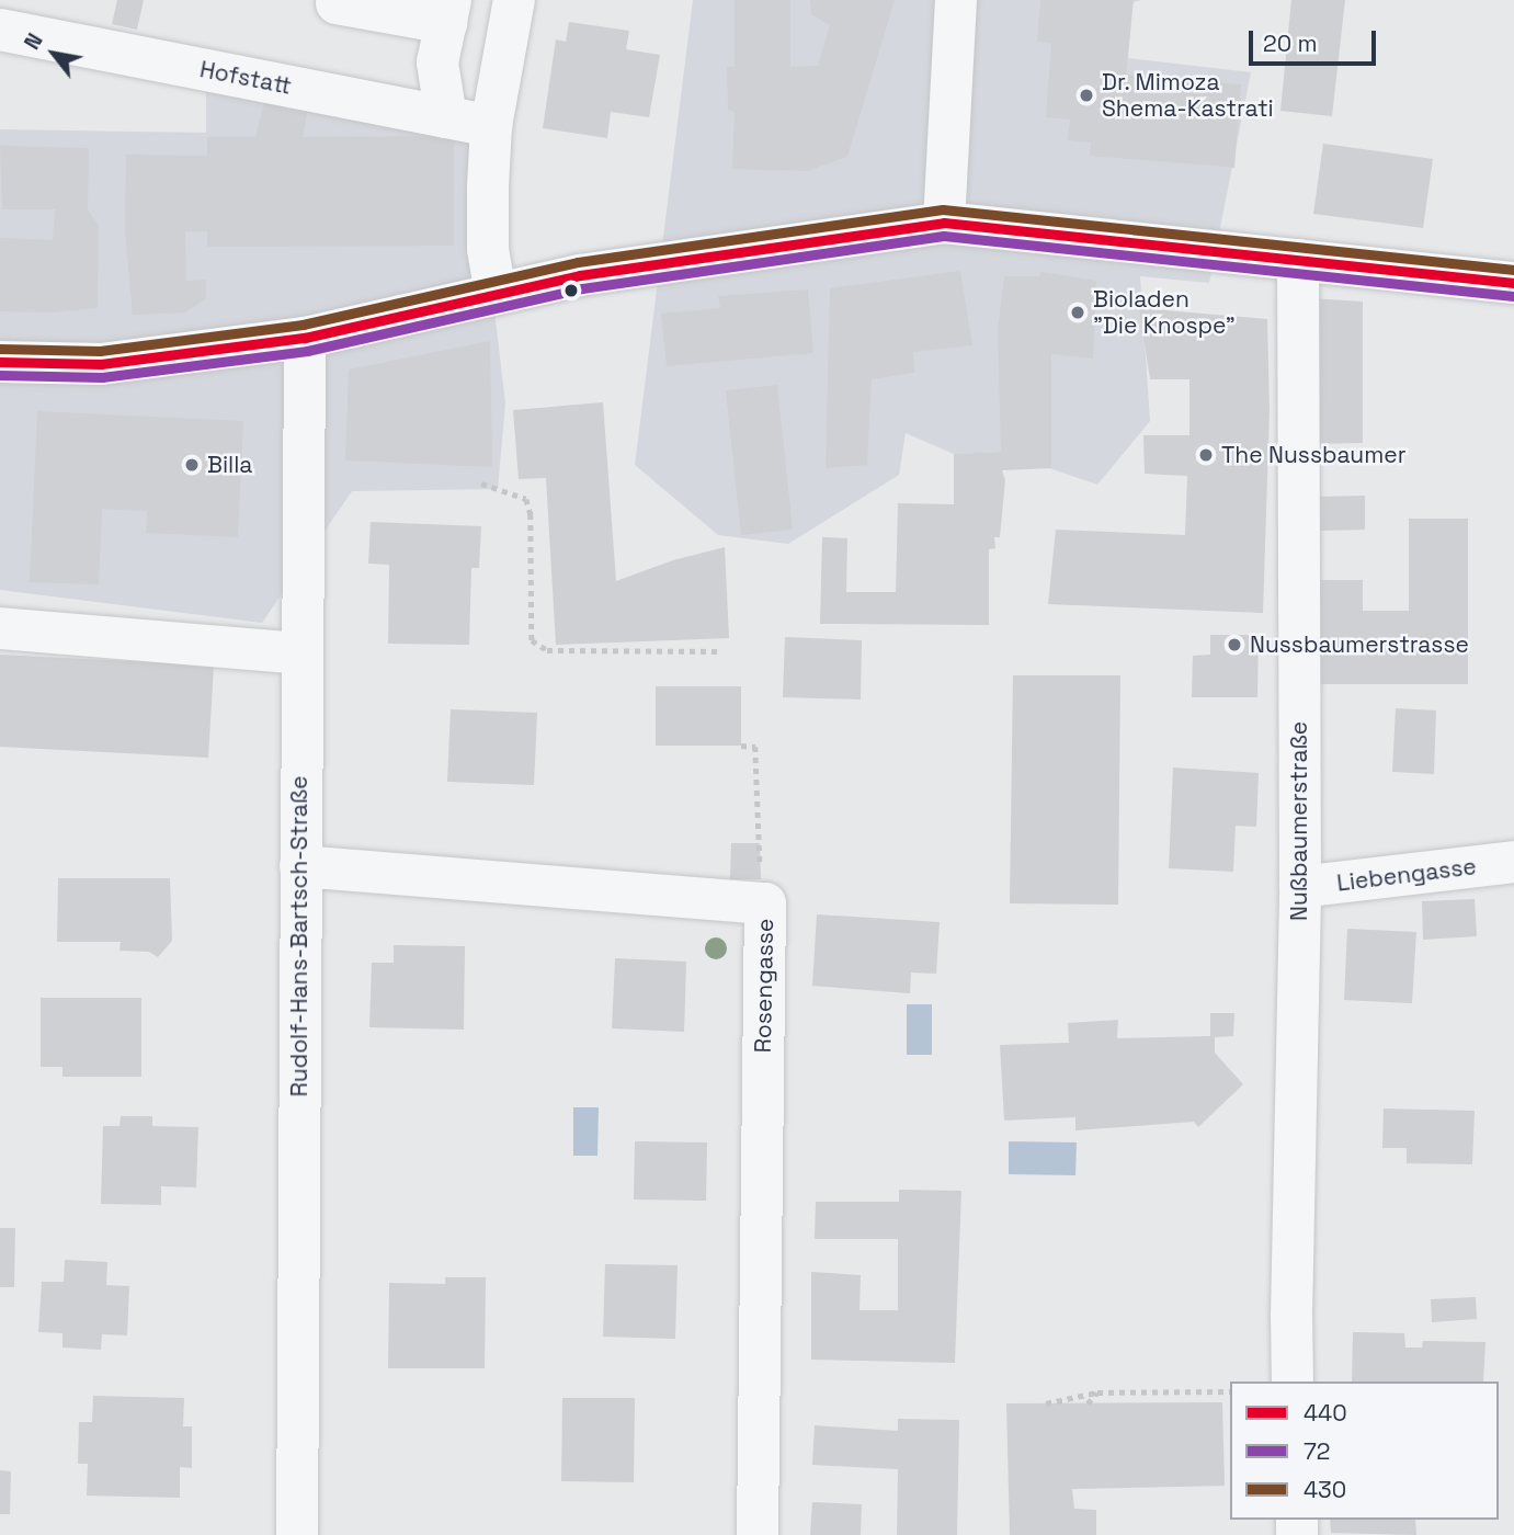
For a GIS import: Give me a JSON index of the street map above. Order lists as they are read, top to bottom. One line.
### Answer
{"streets":{"street":["Hofstatt","Nußbaumerstraße","Liebengasse","Rudolf-Hans-Bartsch-Straße","Rosengasse"]},"crossings":[["Nußbaumerstraße","Liebengasse"],["Rudolf-Hans-Bartsch-Straße","Rosengasse"]],"places":["Dr. Mimoza Shema-Kastrati","Bioladen \"Die Knospe\"","The Nussbaumer","Billa","Nussbaumerstrasse"],"lines":["transit line 430","transit line 440","transit line 72"],"legend":["440","72","430"],"scale_bar":"20 m","north":"top left"}
